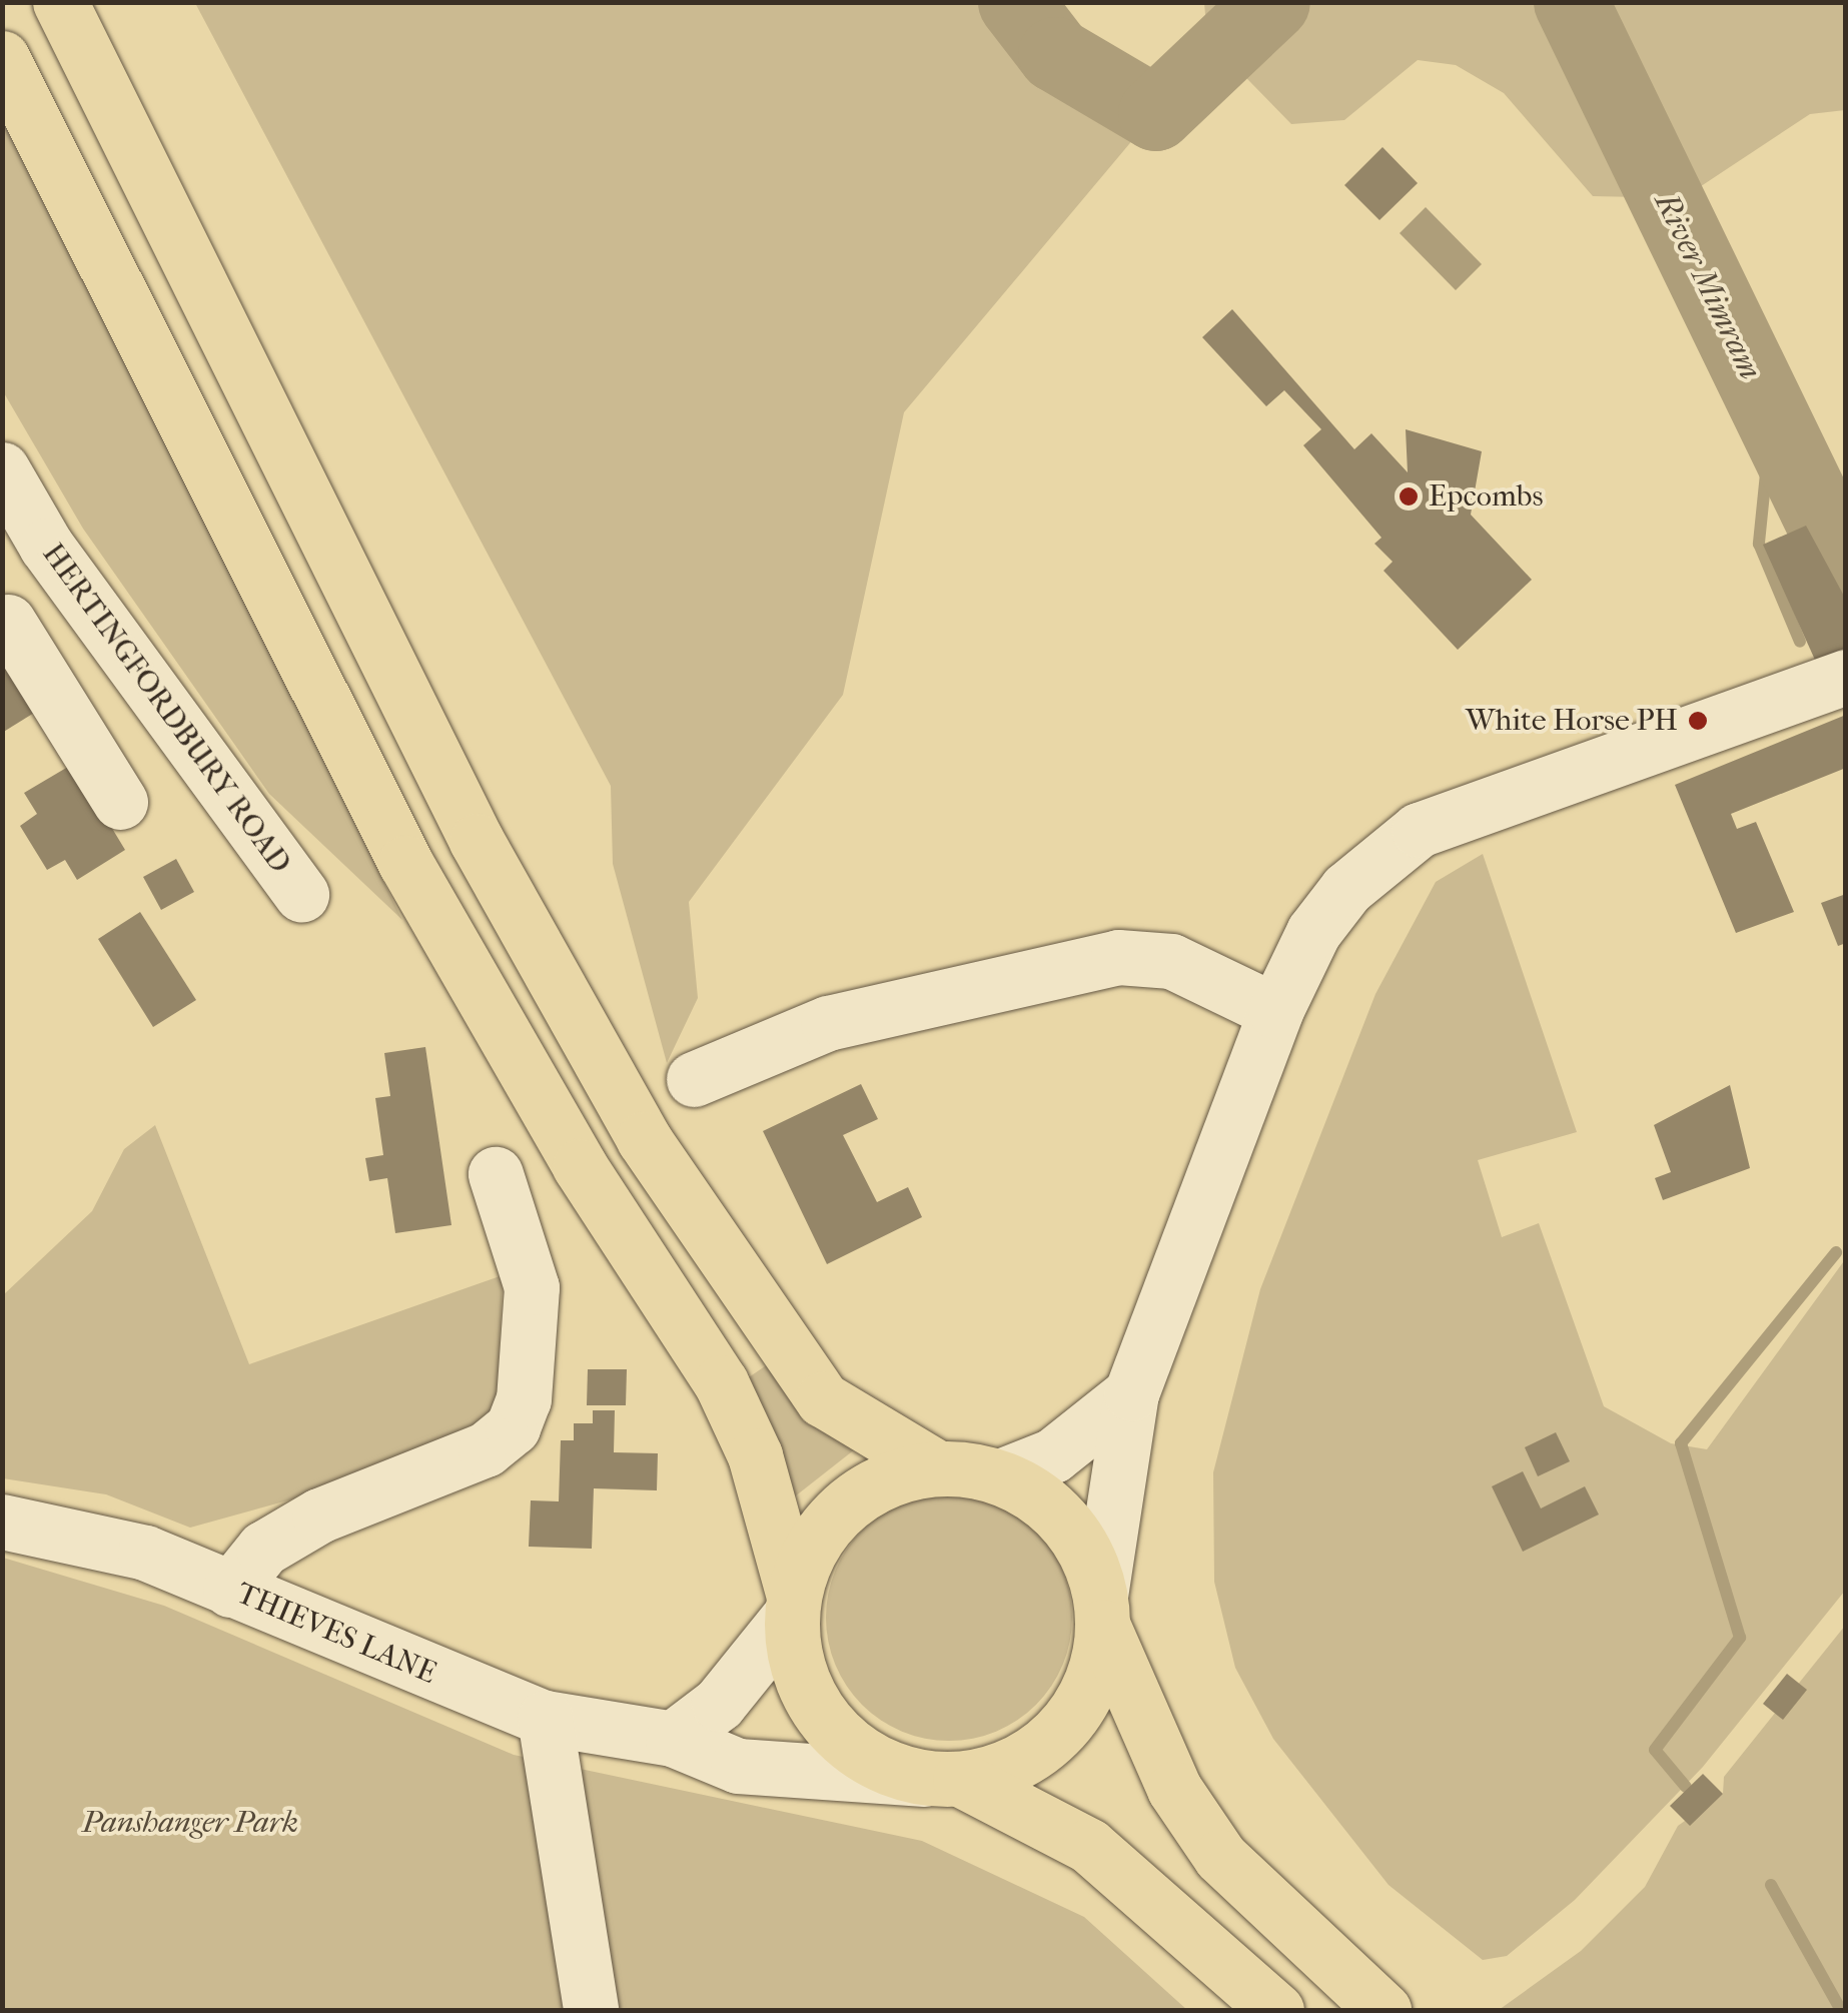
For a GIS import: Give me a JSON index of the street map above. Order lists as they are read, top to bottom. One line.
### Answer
{"streets":{"street":["HERTINGFORDBURY ROAD","THIEVES LANE"]},"water":["River Mimram"],"parks":["Panshanger Park"],"places":["Epcombs","White Horse PH"]}
